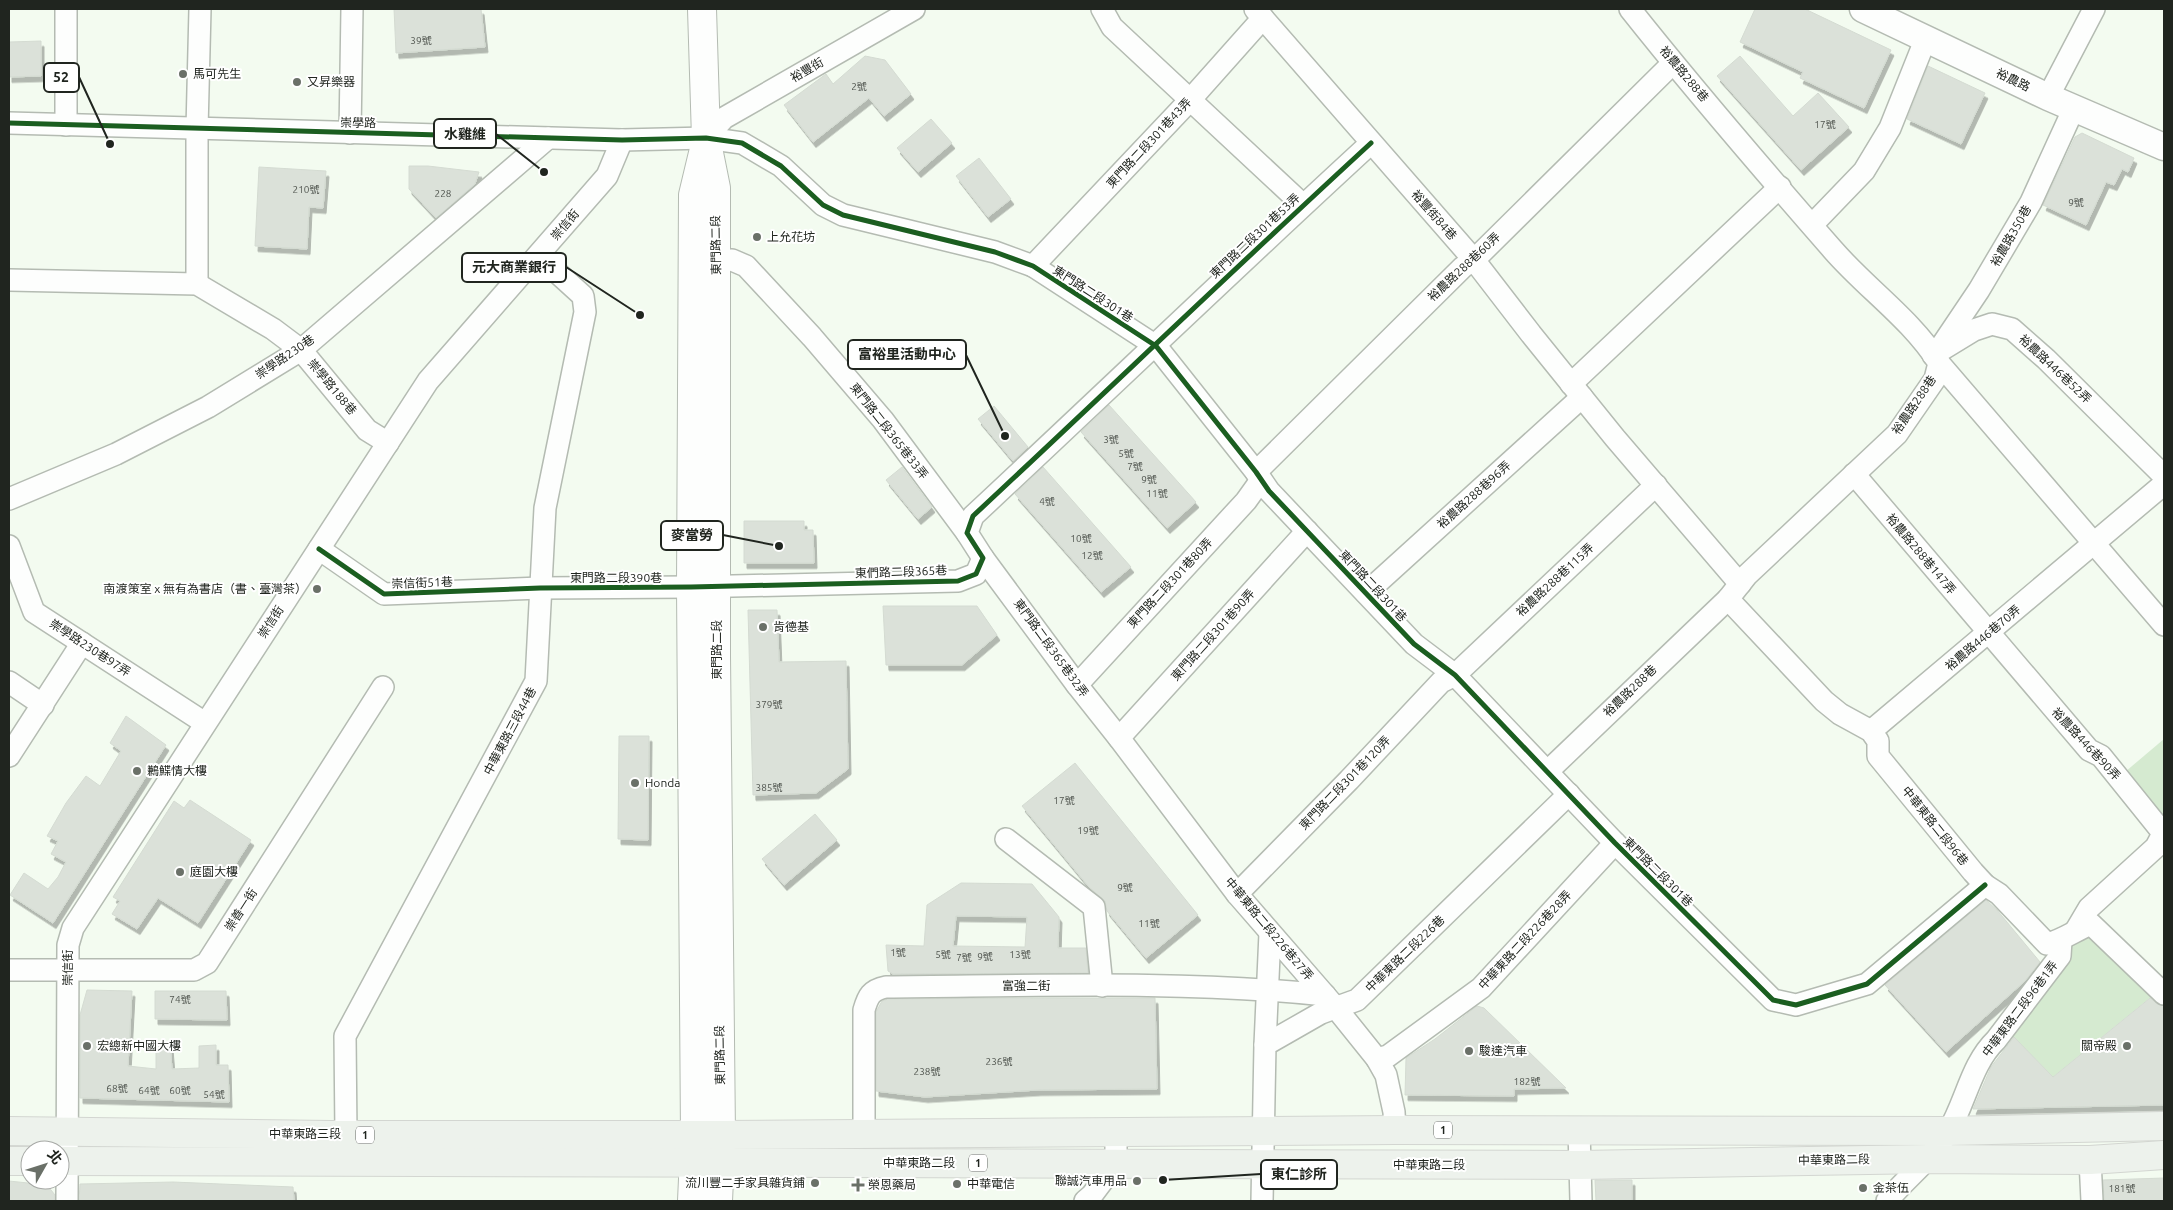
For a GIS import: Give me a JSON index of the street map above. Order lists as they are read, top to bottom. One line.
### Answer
{"streets":{"main road":["東門路二段","1","中華東路三段","中華東路二段"],"street":["裕豐街","裕農路288巷","裕農路","崇學路","東門路二段301巷43弄","裕豐街84巷","崇信街","東門路二段301巷53弄","裕農路350巷","裕農路288巷60弄","東門路二段301巷","崇學路230巷","裕農路446巷52弄","崇學路188巷","東門路二段365巷33弄","裕農路288巷96弄","裕農路288巷147弄","東們路二段365巷","東門路二段390巷","裕農路288巷115弄","崇信街51巷","東門路二段301巷80弄","東門路二段301巷90弄","裕農路446巷70弄","崇學路230巷97弄","東門路二段365巷32弄","中華東路三段44巷","裕農路446巷90弄","東門路二段301巷120弄","中華東路二段96巷","崇善一街","中華東路二段226巷27弄","中華東路二段226巷28弄","中華東路二段226巷","富強二街","中華東路二段96巷1弄"]},"crossings":[["裕豐街","崇學路"],["裕豐街","東門路二段"],["裕豐街","東門路二段301巷"],["裕農路288巷","裕豐街84巷"],["裕農路288巷","裕農路350巷"],["裕農路288巷","裕農路288巷60弄"],["裕農路288巷","東門路二段301巷"],["裕農路288巷","裕農路446巷52弄"],["裕農路288巷","裕農路288巷96弄"],["裕農路288巷","裕農路288巷147弄"],["裕農路","裕農路350巷"],["崇學路","崇信街"],["崇學路","東門路二段"],["崇學路","東門路二段301巷"],["崇學路","崇學路230巷"],["東門路二段301巷43弄","裕豐街84巷"],["東門路二段301巷43弄","東門路二段301巷53弄"],["東門路二段301巷43弄","東門路二段301巷"],["裕豐街84巷","東門路二段301巷53弄"],["裕豐街84巷","裕農路288巷60弄"],["裕豐街84巷","裕農路288巷96弄"],["裕豐街84巷","裕農路288巷115弄"],["崇信街","崇學路188巷"],["崇信街","崇信街51巷"],["崇信街","崇學路230巷97弄"],["崇信街","中華東路三段44巷"],["崇信街","崇善一街"],["崇信街","中華東路三段"],["東門路二段301巷53弄","東門路二段301巷"],["裕農路350巷","裕農路446巷52弄"],["東門路二段","東門路二段301巷"],["東門路二段","東門路二段365巷33弄"],["東門路二段","東們路二段365巷"],["東門路二段","東門路二段390巷"],["東門路二段","1"],["東門路二段","中華東路三段"],["東門路二段","中華東路二段"],["裕農路288巷60弄","東門路二段301巷"],["裕農路288巷60弄","東門路二段301巷80弄"],["東門路二段301巷","裕農路288巷96弄"],["東門路二段301巷","裕農路288巷115弄"],["東門路二段301巷","東門路二段301巷80弄"],["東門路二段301巷","東門路二段301巷90弄"],["東門路二段301巷","東門路二段301巷120弄"],["東門路二段301巷","中華東路二段96巷"],["東門路二段301巷","中華東路二段226巷28弄"],["東門路二段301巷","中華東路二段226巷"],["崇學路230巷","崇學路188巷"],["裕農路446巷52弄","裕農路446巷70弄"],["裕農路288巷147弄","裕農路446巷70弄"],["裕農路288巷147弄","裕農路446巷90弄"],["東們路二段365巷","東門路二段390巷"],["東們路二段365巷","東門路二段365巷32弄"],["東門路二段390巷","崇信街51巷"],["東門路二段390巷","中華東路三段44巷"],["裕農路288巷115弄","東門路二段301巷120弄"],["崇信街51巷","中華東路三段44巷"],["東門路二段301巷80弄","東門路二段365巷32弄"],["東門路二段301巷90弄","東門路二段365巷32弄"],["東門路二段301巷90弄","中華東路二段226巷27弄"],["裕農路446巷70弄","裕農路446巷90弄"],["裕農路446巷70弄","中華東路二段96巷"],["東門路二段365巷32弄","中華東路二段226巷27弄"],["中華東路三段44巷","中華東路三段"],["裕農路446巷90弄","中華東路二段96巷1弄"],["東門路二段301巷120弄","中華東路二段226巷27弄"],["中華東路二段96巷","中華東路二段96巷1弄"],["中華東路二段226巷27弄","中華東路二段226巷28弄"],["中華東路二段226巷27弄","中華東路二段226巷"],["中華東路二段226巷27弄","富強二街"],["中華東路二段226巷27弄","1"],["中華東路二段226巷","富強二街"],["富強二街","1"],["中華東路二段96巷1弄","1"],["中華東路二段96巷1弄","中華東路二段"],["1","中華東路三段"],["1","中華東路二段"]],"places":{"other":["馬可先生","又昇樂器","52","水雞維","上允花坊","元大商業銀行","富裕里活動中心","麥當勞","南渡策室 x 無有為書店（書、臺灣茶）","肯德基","鶼鰈情大樓","Honda","庭園大樓","宏總新中國大樓","關帝殿","駿達汽車","東仁診所","聯誠汽車用品","流川豐二手家具雜貨鋪","中華電信","金茶伍"],"health":["榮恩藥局"]},"house_numbers":["39號","2號","17號","210號","228","9號","3號","5號","7號","9號","11號","4號","10號","12號","379號","385號","17號","19號","9號","11號","1號","5號","13號","9號","7號","74號","236號","238號","182號","68號","64號","60號","54號","181號"],"north":"top right"}
